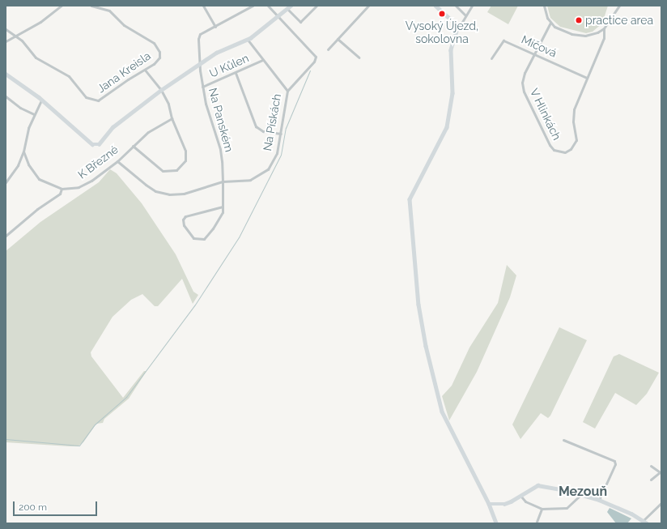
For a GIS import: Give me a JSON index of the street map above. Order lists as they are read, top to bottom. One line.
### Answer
{"streets":{"street":["Míčová","U Kůlen","Jana Kreisla","V Hlinkách","Na Panském","Na Pískách","K Březné"]},"crossings":[["Míčová","V Hlinkách"],["U Kůlen","Na Panském"],["U Kůlen","Na Pískách"],["Na Panském","Na Pískách"],["Na Pískách","K Březné"]],"districts":["Mezouň"],"places":["Vysoký Újezd, sokolovna","practice area"],"scale_bar":"200 m"}
